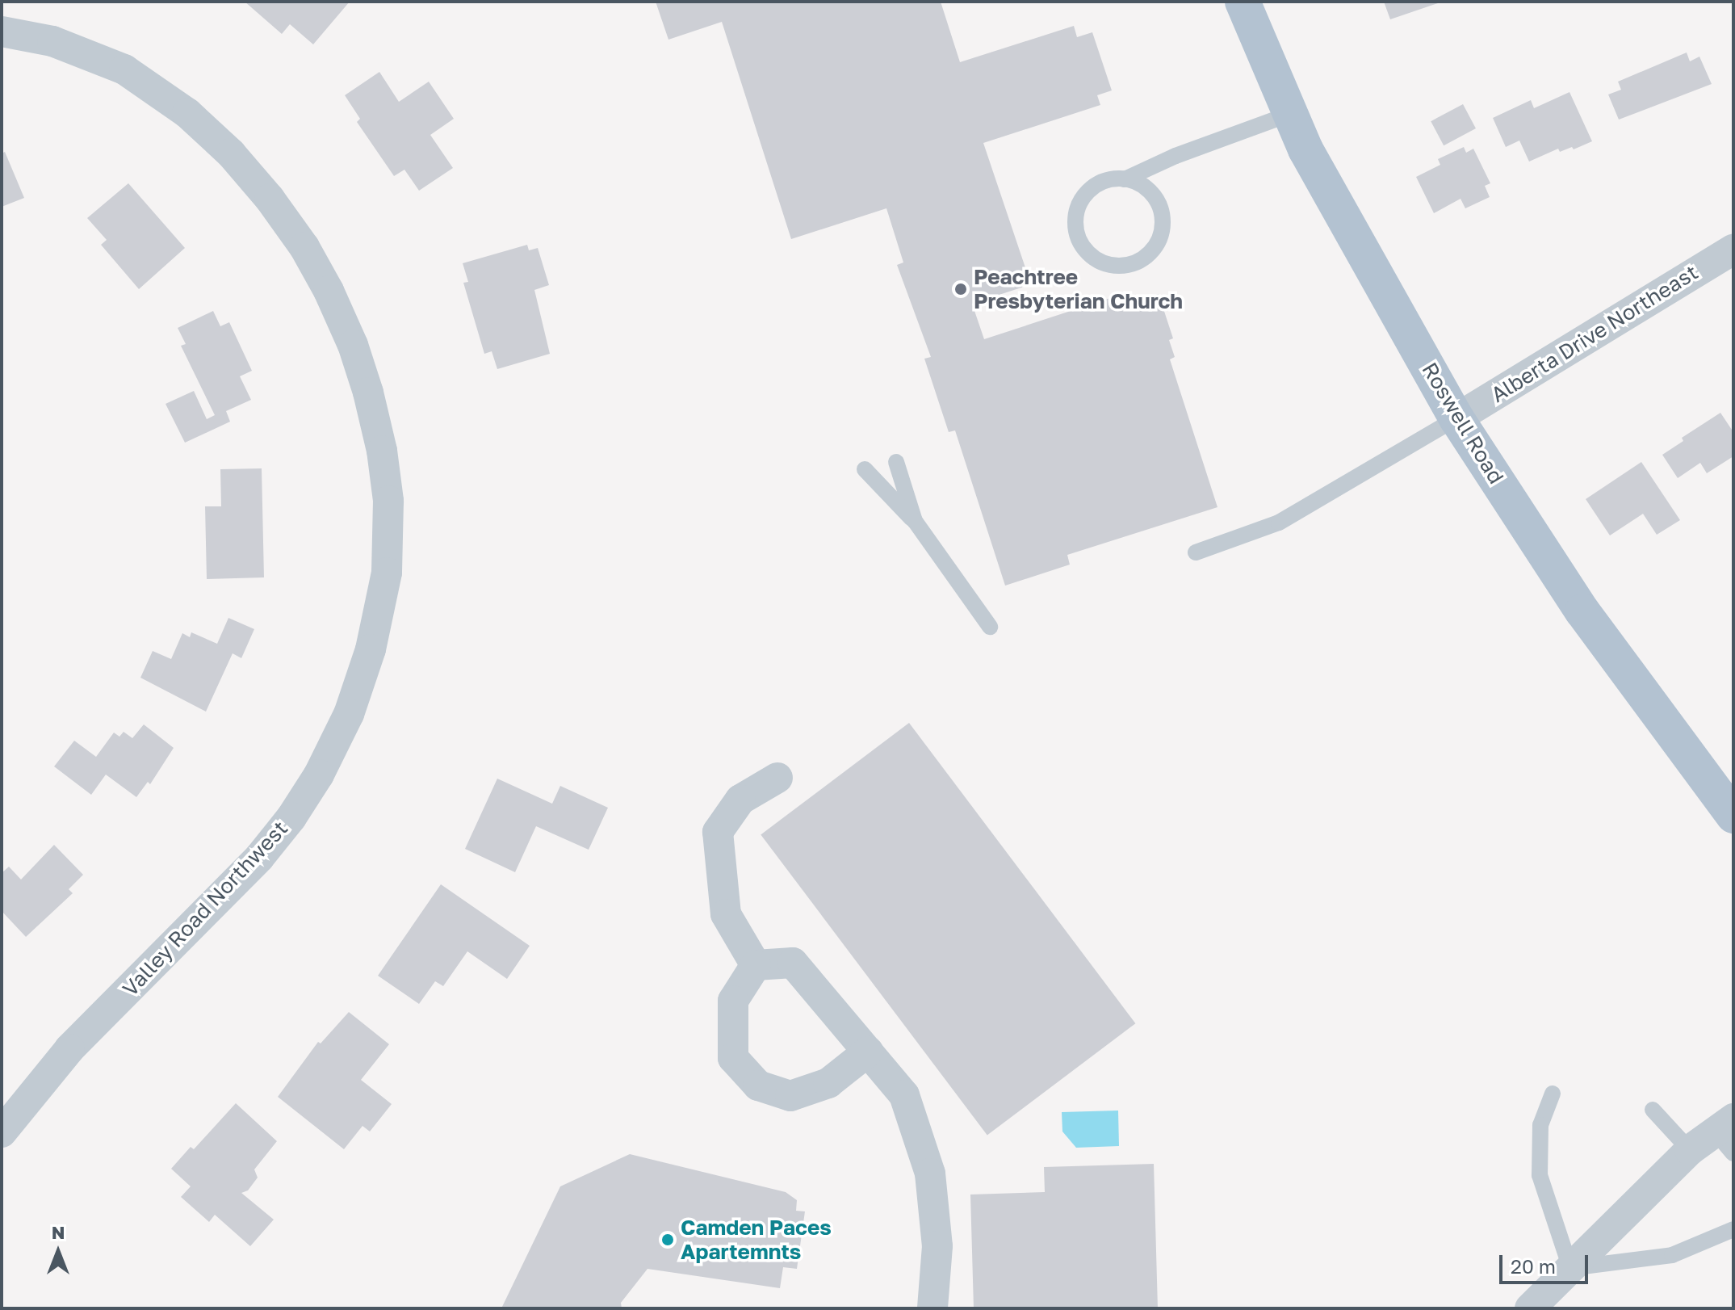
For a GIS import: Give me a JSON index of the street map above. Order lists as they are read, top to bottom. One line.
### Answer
{"streets":{"main road":["Roswell Road"],"street":["Alberta Drive Northeast","Valley Road Northwest"]},"crossings":[["Alberta Drive Northeast","Roswell Road"]],"places":["Peachtree Presbyterian Church","Camden Paces Apartemnts"],"scale_bar":"20 m","north":"top"}
